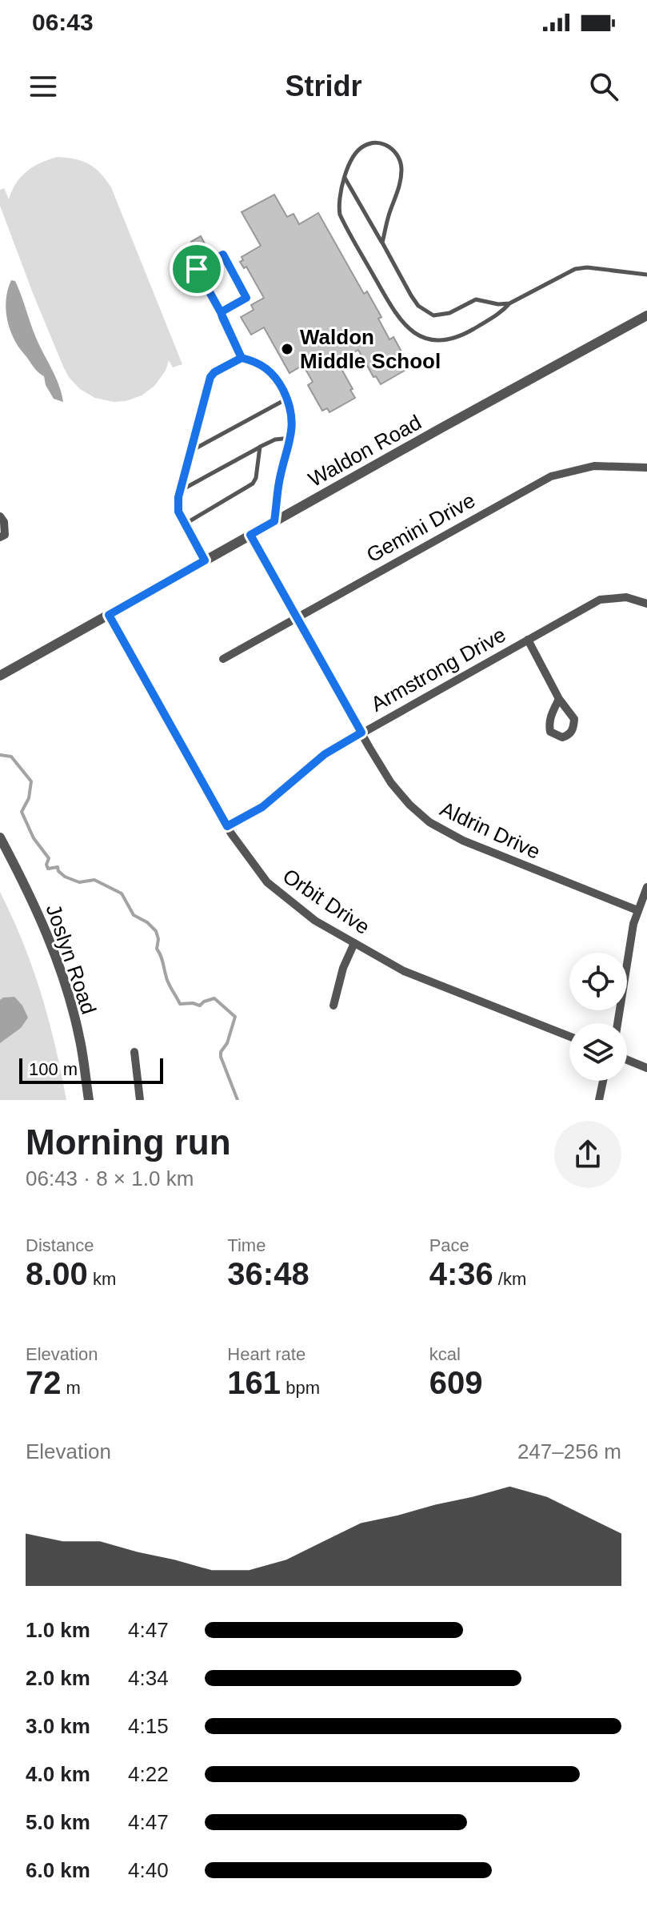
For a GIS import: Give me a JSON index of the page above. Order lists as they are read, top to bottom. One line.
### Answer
{"streets":{"street":["Waldon Road","Gemini Drive","Armstrong Drive","Aldrin Drive","Orbit Drive","Joslyn Road"]},"crossings":[["Waldon Road","Aldrin Drive"],["Waldon Road","Orbit Drive"],["Gemini Drive","Aldrin Drive"],["Armstrong Drive","Aldrin Drive"],["Armstrong Drive","Orbit Drive"]],"places":["Waldon Middle School"],"scale_bar":"100 m","page":{"status":"06:43","header":"Stridr","scale":"100 m","heading":["Morning run","06:43 · 8 × 1.0 km"],"stats":[["Distance","8.00 km"],["Time","36:48"],["Pace","4:36 /km"],["Elevation","72 m"],["Heart rate","161 bpm"],["kcal","609"]],"chart":["Elevation","247–256 m"],"list":[{"name":"1.0 km","note":"4:47"},{"name":"2.0 km","note":"4:34"},{"name":"3.0 km","note":"4:15"},{"name":"4.0 km","note":"4:22"},{"name":"5.0 km","note":"4:47"},{"name":"6.0 km","note":"4:40"}]}}
